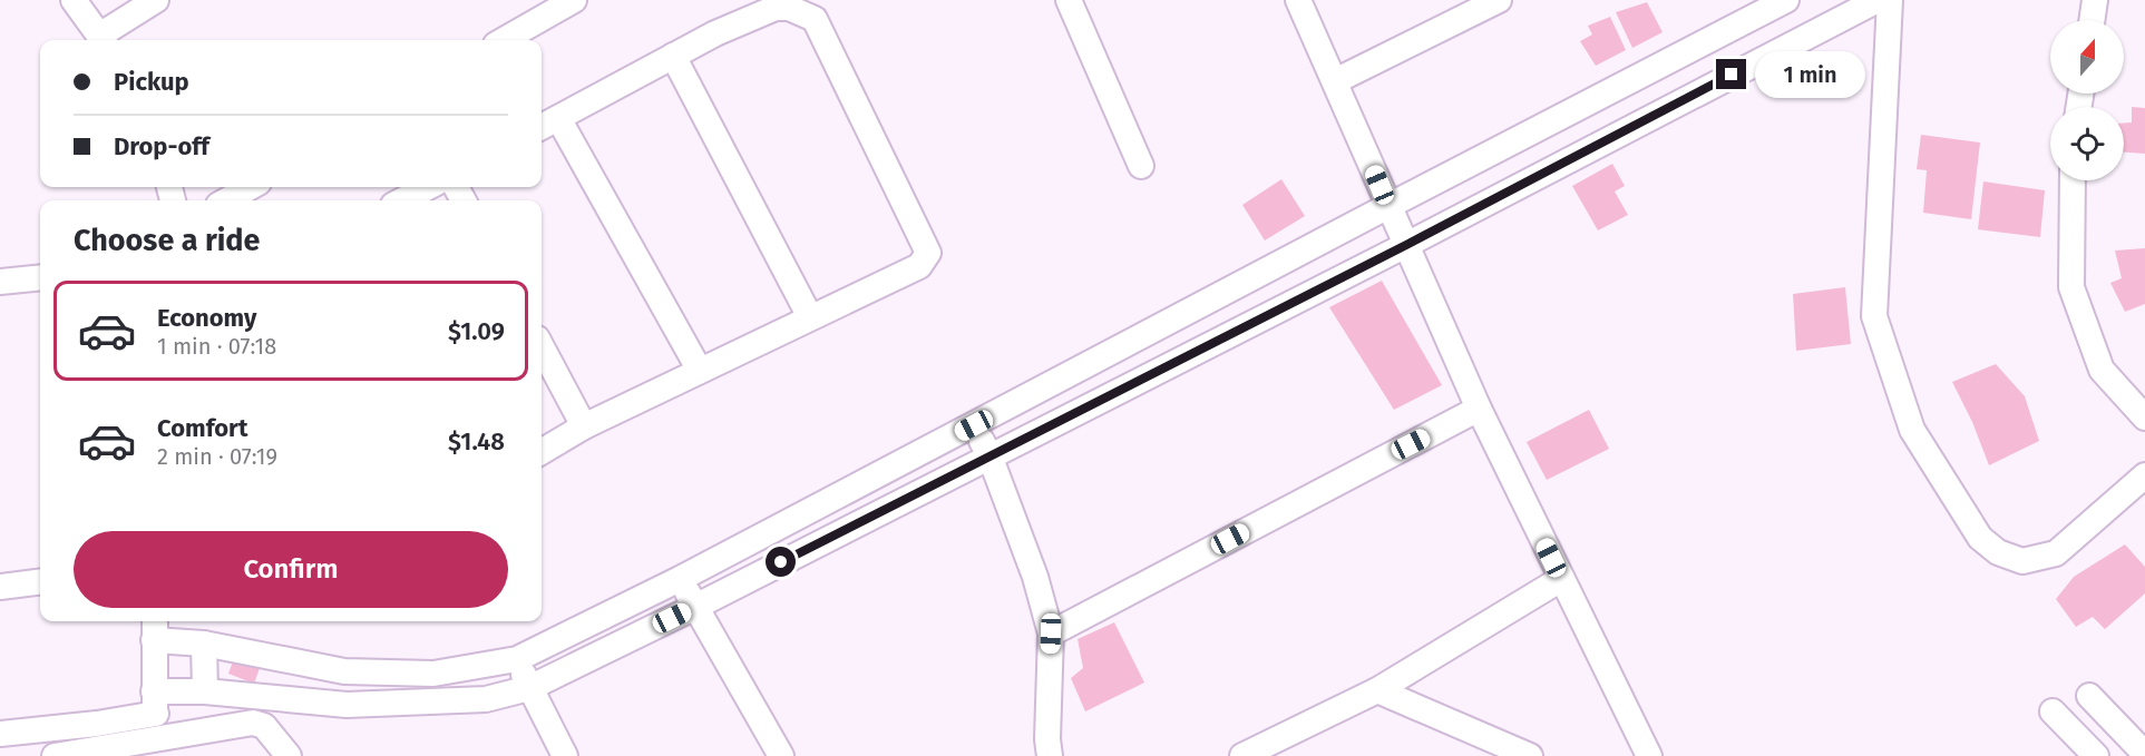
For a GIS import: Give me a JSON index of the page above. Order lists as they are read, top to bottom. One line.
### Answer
{"north":"top","page":{"banner":["Pickup","Drop-off"],"bubble":"1 min","heading":"Choose a ride","list":[{"name":"Economy","note":"1 min · 07:18","value":"$1.09"},{"name":"Comfort","note":"2 min · 07:19","value":"$1.48"}],"buttons":"Confirm"}}
